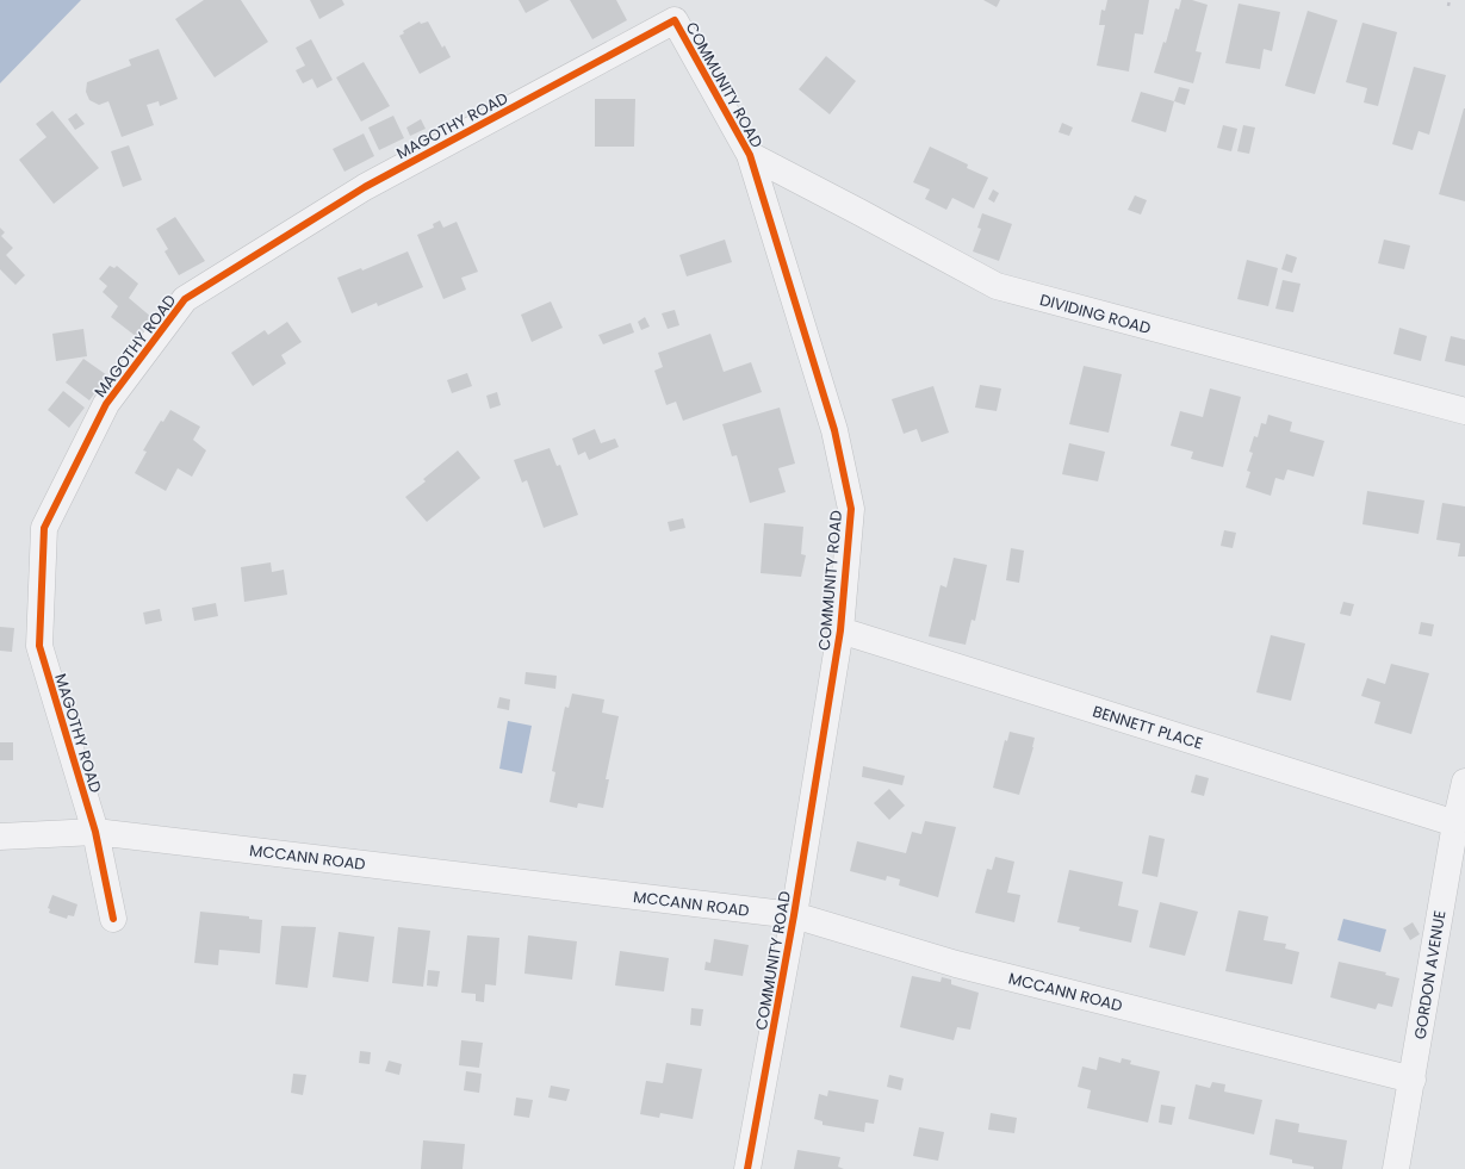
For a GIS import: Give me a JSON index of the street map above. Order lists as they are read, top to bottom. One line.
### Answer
{"streets":{"street":["COMMUNITY ROAD","MAGOTHY ROAD","DIVIDING ROAD","BENNETT PLACE","MCCANN ROAD","GORDON AVENUE"]},"crossings":[["COMMUNITY ROAD","MAGOTHY ROAD"],["COMMUNITY ROAD","DIVIDING ROAD"],["COMMUNITY ROAD","BENNETT PLACE"],["COMMUNITY ROAD","MCCANN ROAD"],["MAGOTHY ROAD","MCCANN ROAD"],["BENNETT PLACE","GORDON AVENUE"],["MCCANN ROAD","GORDON AVENUE"]]}
